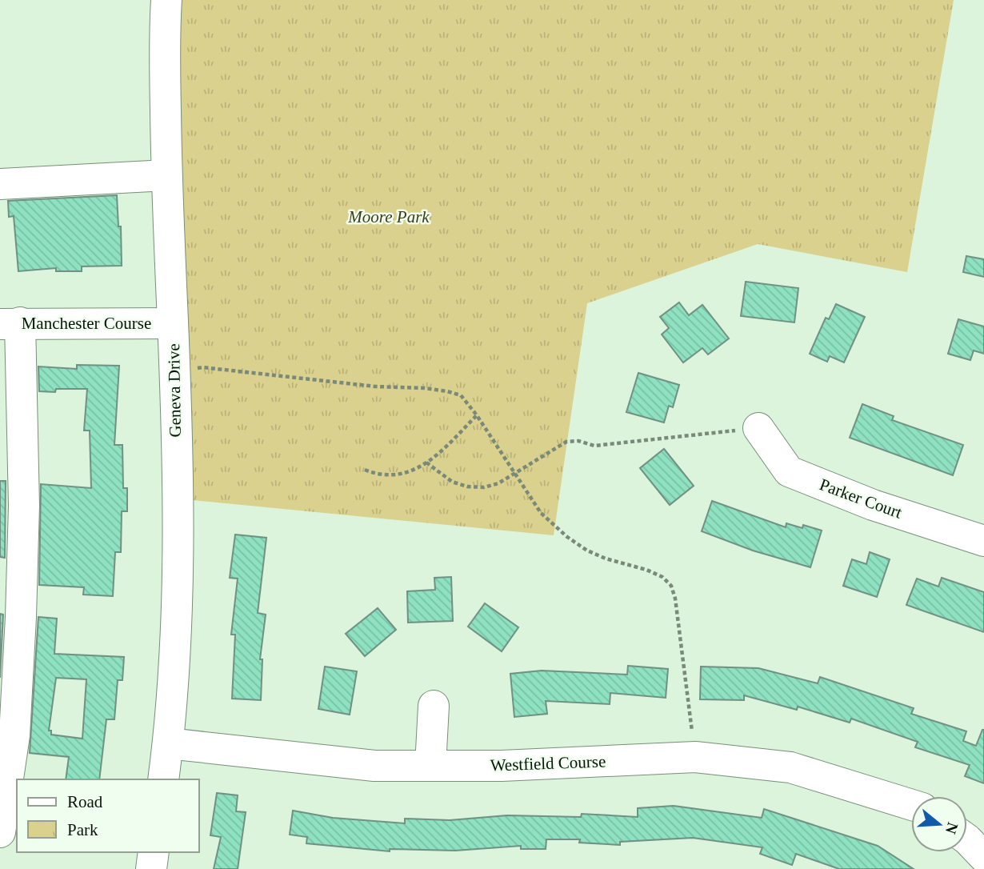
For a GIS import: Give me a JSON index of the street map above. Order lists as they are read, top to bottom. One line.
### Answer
{"streets":{"street":["Manchester Course","Geneva Drive","Parker Court","Westfield Course"]},"crossings":[["Manchester Course","Geneva Drive"],["Geneva Drive","Westfield Course"]],"parks":["Moore Park"],"legend":["Road","Park"],"north":"right"}
